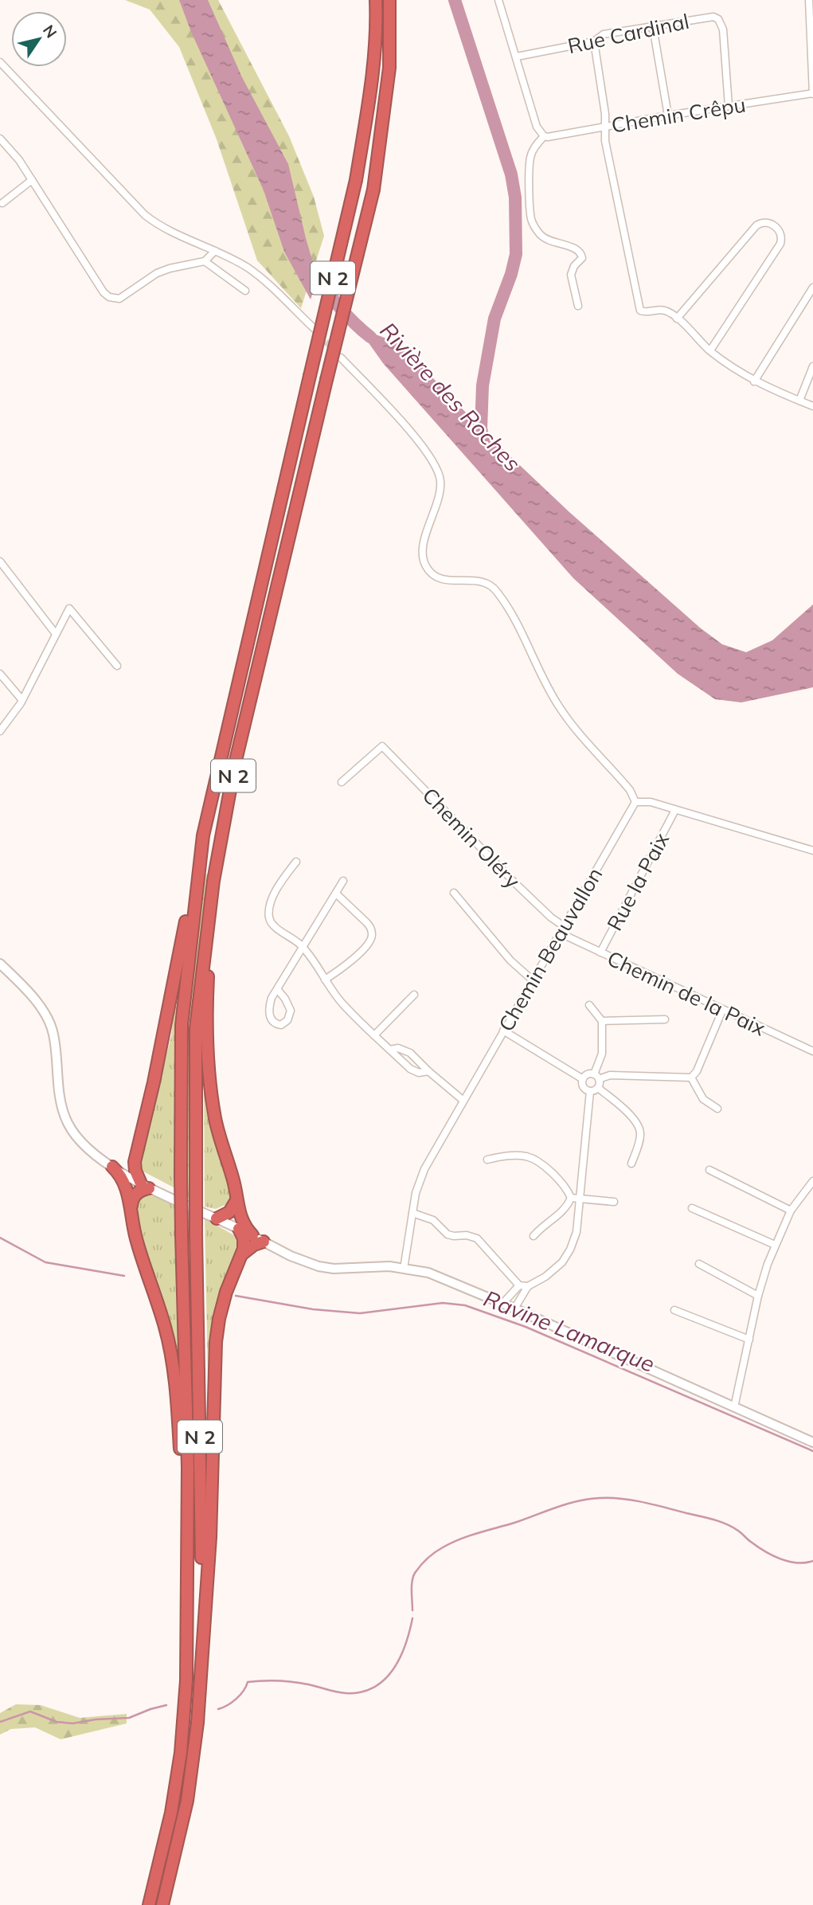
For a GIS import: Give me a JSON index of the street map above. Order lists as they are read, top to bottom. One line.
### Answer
{"streets":{"highway":["N 2"],"street":["Rue Cardinal","Chemin Crêpu","Chemin Oléry","Rue la Paix","Chemin Beauvallon","Chemin de la Paix"]},"crossings":[["Rue Cardinal","Chemin Crêpu"],["Chemin Oléry","Chemin Beauvallon"],["Chemin Oléry","Chemin de la Paix"],["Rue la Paix","Chemin de la Paix"],["Chemin Beauvallon","Chemin de la Paix"]],"water":["Rivière des Roches","Ravine Lamarque"],"north":"top right"}
